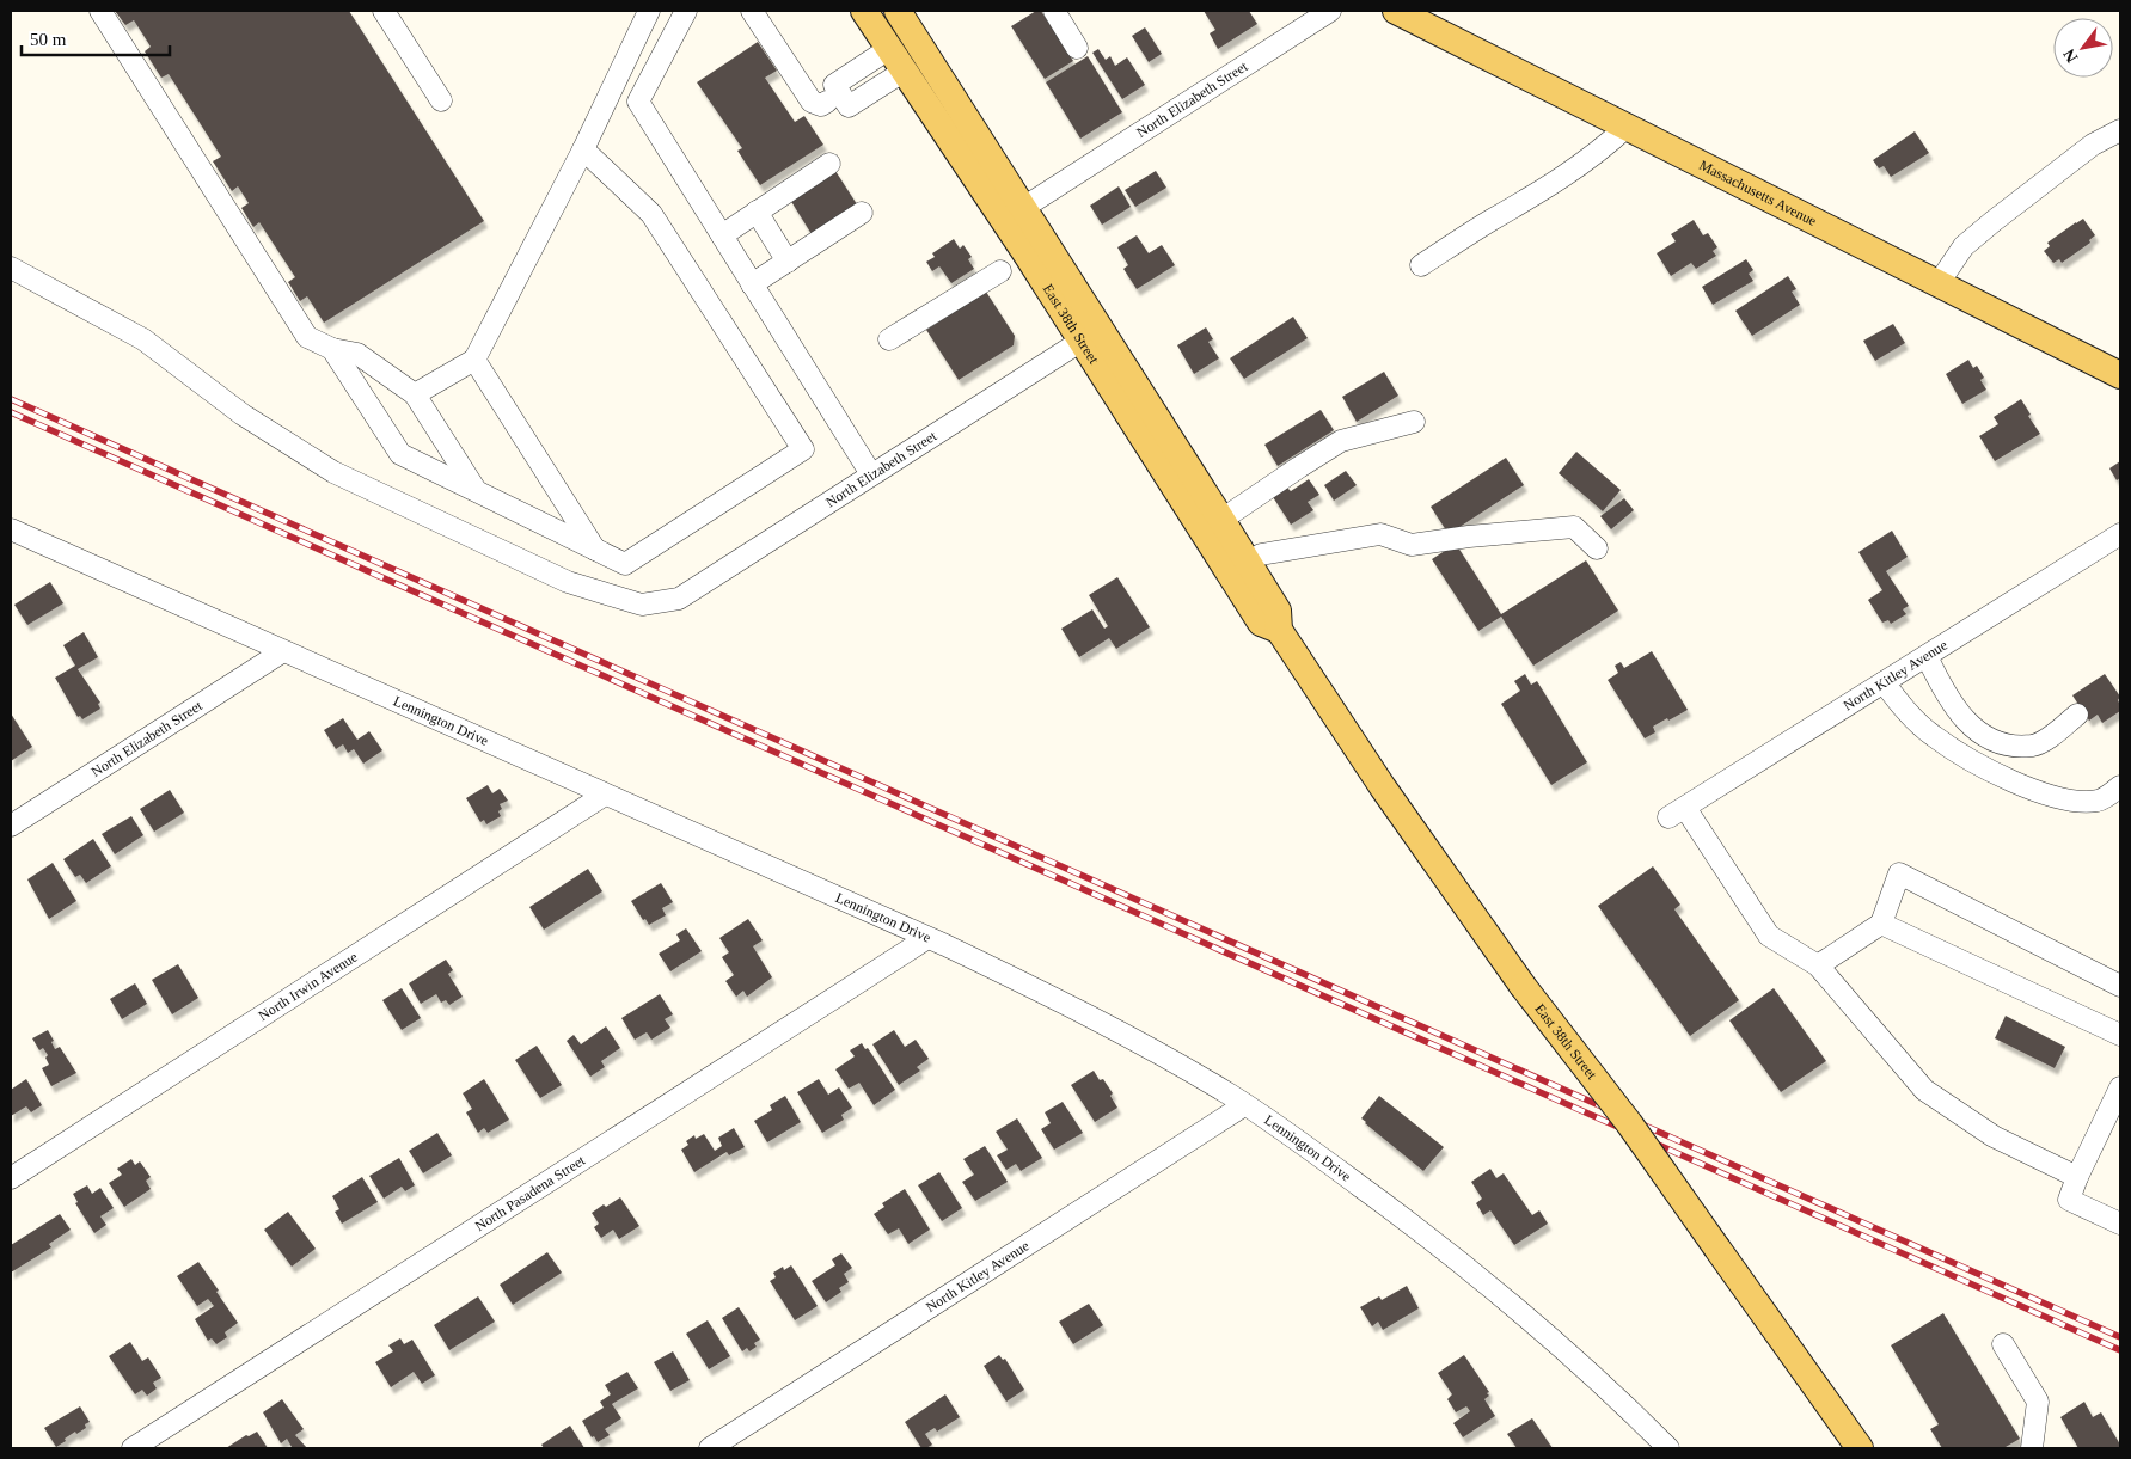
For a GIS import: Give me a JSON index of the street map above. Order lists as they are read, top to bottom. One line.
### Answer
{"streets":{"main road":["Massachusetts Avenue","East 38th Street"],"street":["North Elizabeth Street","North Kitley Avenue","Lennington Drive","North Irwin Avenue","North Pasadena Street"]},"crossings":[["North Elizabeth Street","East 38th Street"],["North Elizabeth Street","Lennington Drive"],["North Kitley Avenue","Lennington Drive"],["Lennington Drive","North Irwin Avenue"],["Lennington Drive","North Pasadena Street"]],"scale_bar":"50 m","north":"bottom left"}
